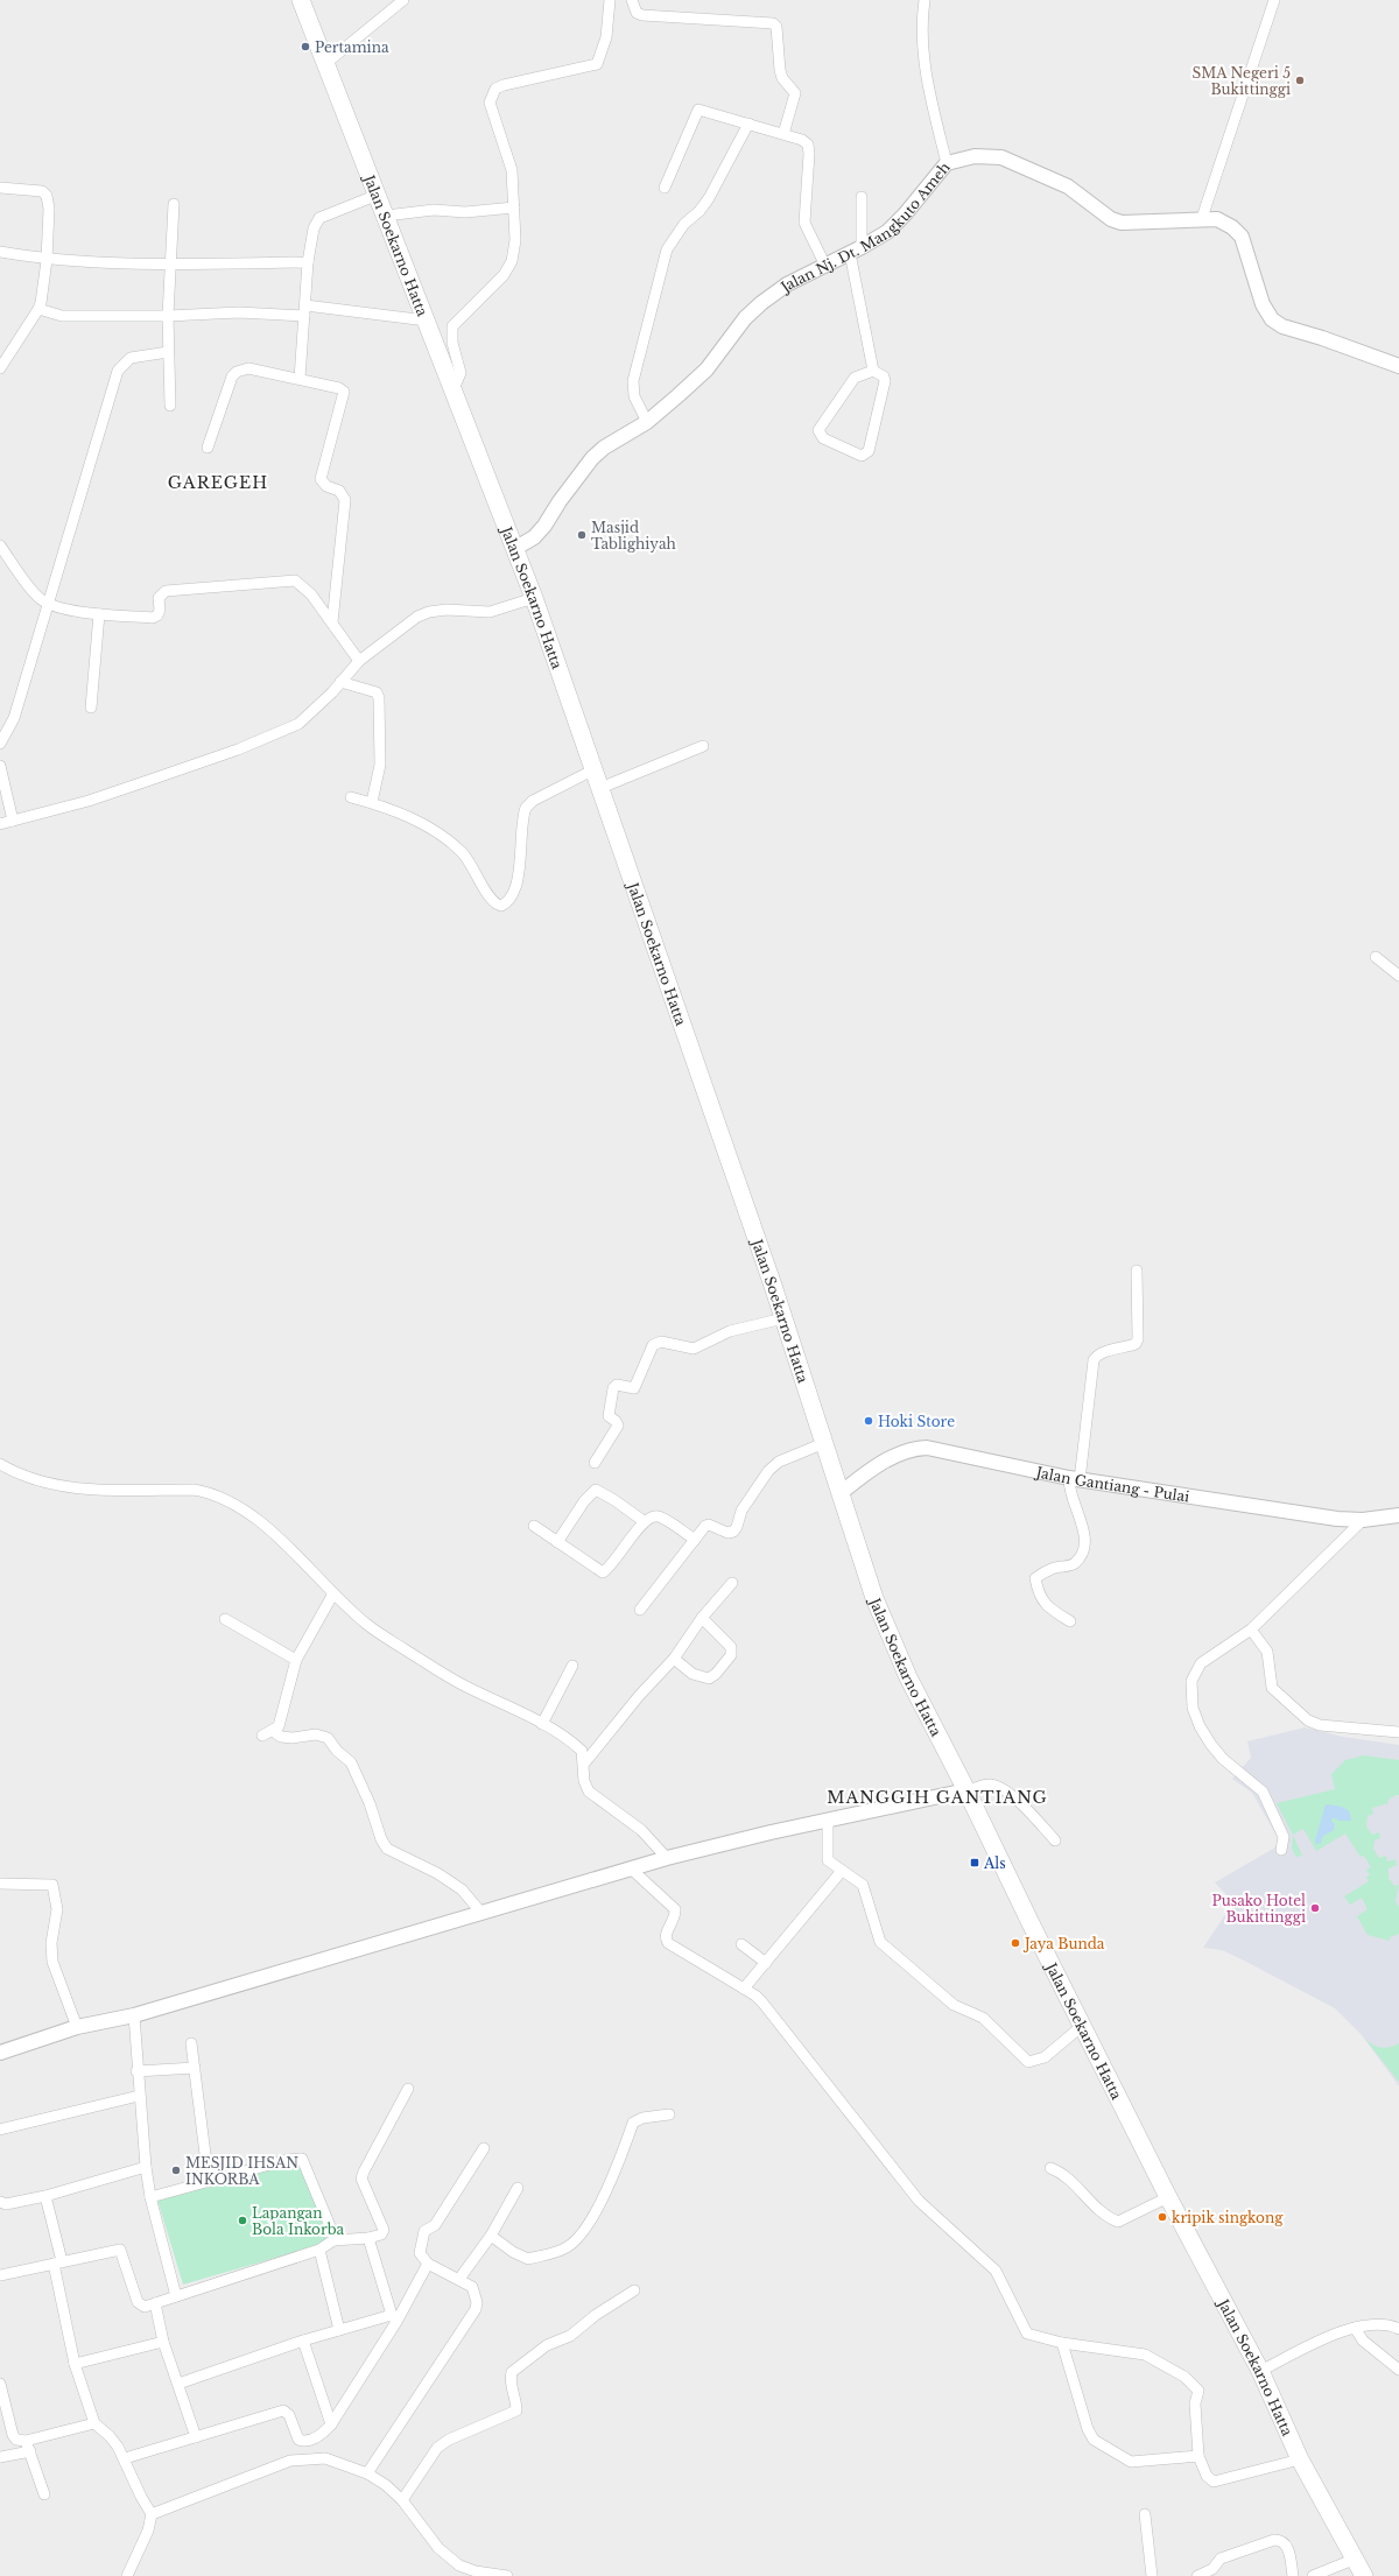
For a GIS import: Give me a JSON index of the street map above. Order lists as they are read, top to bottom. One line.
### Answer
{"streets":{"highway":["Jalan Soekarno Hatta"],"street":["Jalan Nj. Dt. Mangkuto Ameh","Jalan Gantiang - Pulai"]},"crossings":[["Jalan Nj. Dt. Mangkuto Ameh","Jalan Soekarno Hatta"],["Jalan Soekarno Hatta","Jalan Gantiang - Pulai"]],"districts":["GAREGEH","MANGGIH GANTIANG"],"places":{"other":["Pertamina","SMA Negeri 5 Bukittinggi","Masjid Tablighiyah","Hoki Store","Pusako Hotel Bukittinggi","Jaya Bunda","MESJID IHSAN INKORBA","kripik singkong","Lapangan Bola Inkorba"],"transit":["Als"]}}
